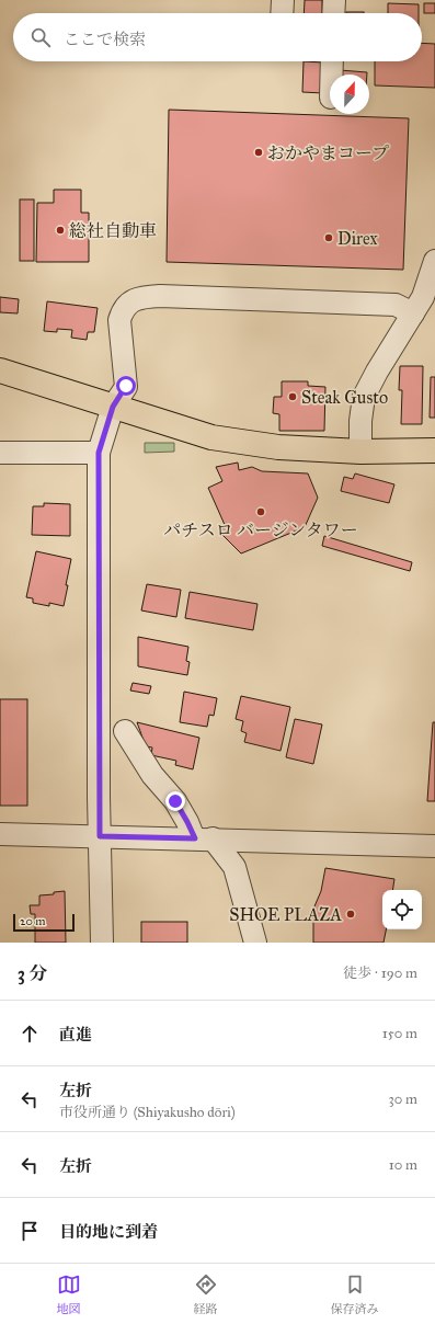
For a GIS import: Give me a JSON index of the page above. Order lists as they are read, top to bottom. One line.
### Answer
{"places":["おかやまコープ","総社自動車","Direx","Steak Gusto","パチスロ バージンタワー","SHOE PLAZA"],"scale_bar":"20 m","north":"top","page":{"search":"ここで検索","scale":"20 m","heading":["3 分","徒歩 · 190 m"],"list":[["直進","150 m"],["左折","市役所通り (Shiyakusho dōri)","30 m"],["左折","10 m"],"目的地に到着"],"nav":["地図","経路","保存済み"]}}
